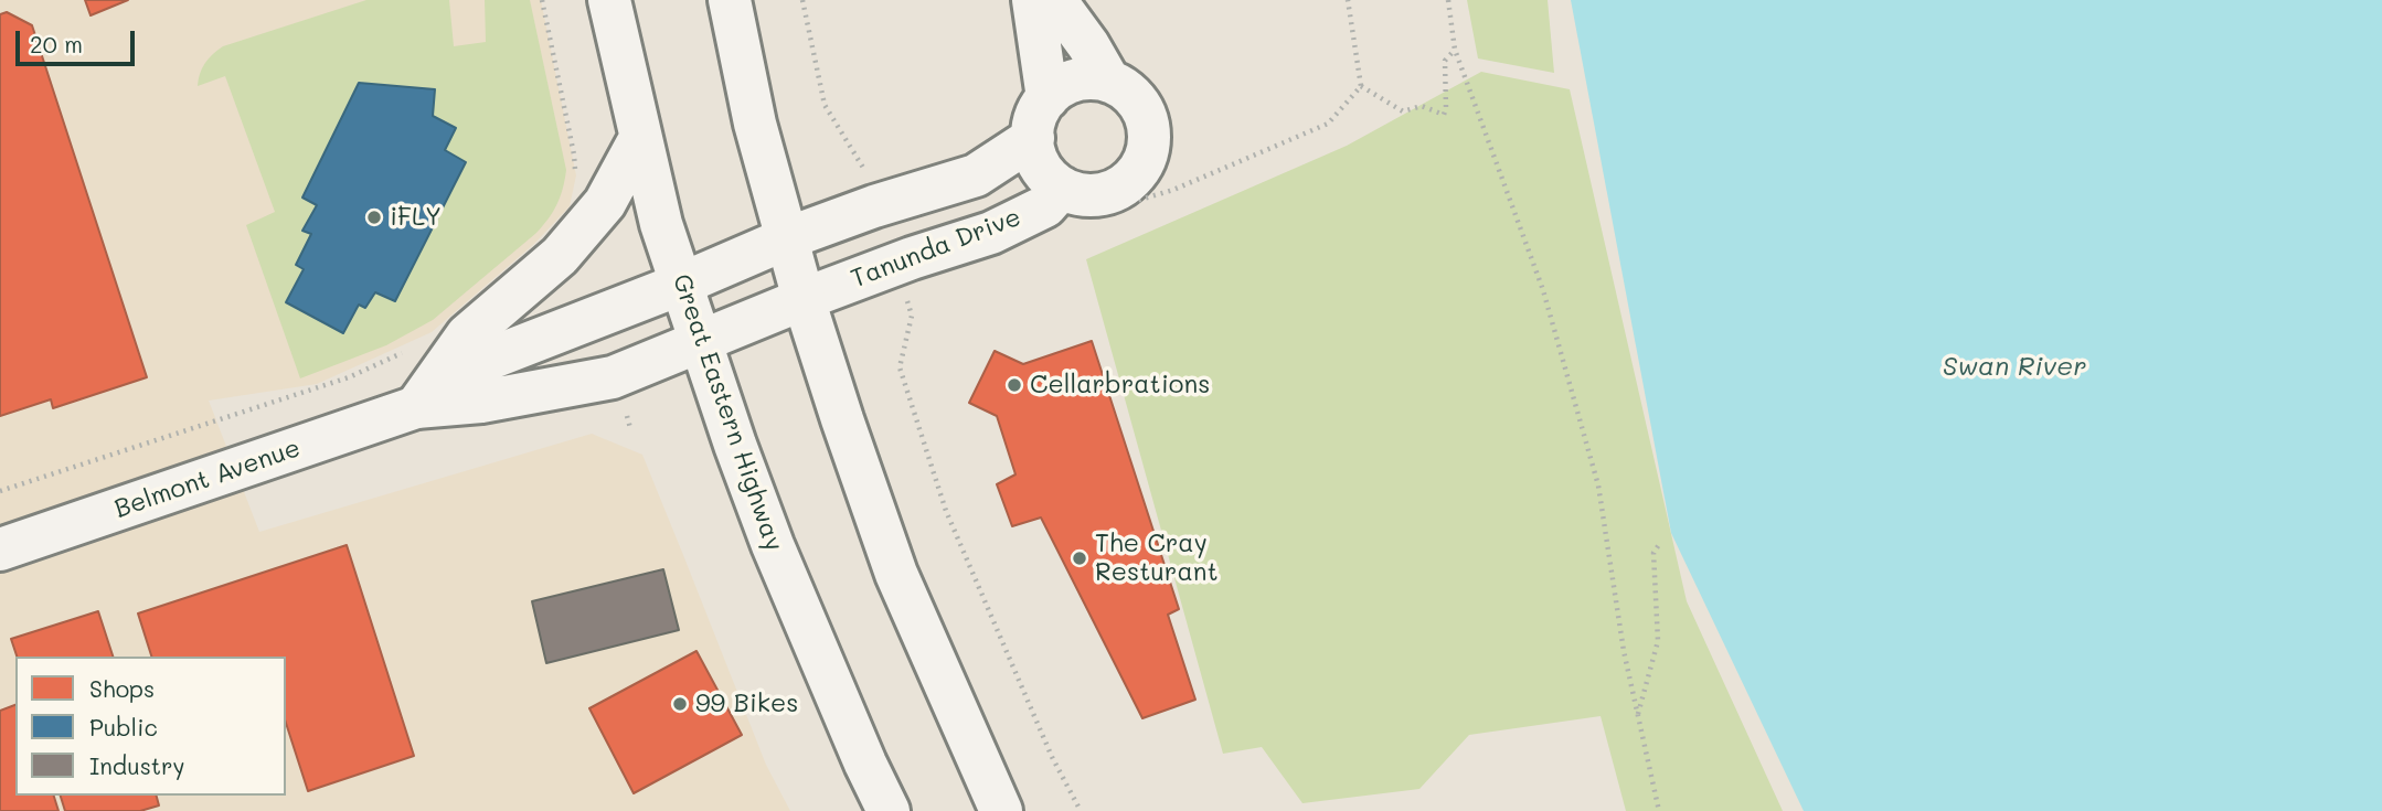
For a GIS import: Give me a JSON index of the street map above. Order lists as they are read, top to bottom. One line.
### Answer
{"streets":{"main road":["Tanunda Drive","Great Eastern Highway","Belmont Avenue"]},"crossings":[["Tanunda Drive","Belmont Avenue"],["Great Eastern Highway","Belmont Avenue"]],"water":["Swan River"],"places":["iFLY","Cellarbrations","The Cray Resturant","99 Bikes"],"legend":["Shops","Public","Industry"],"scale_bar":"20 m"}
